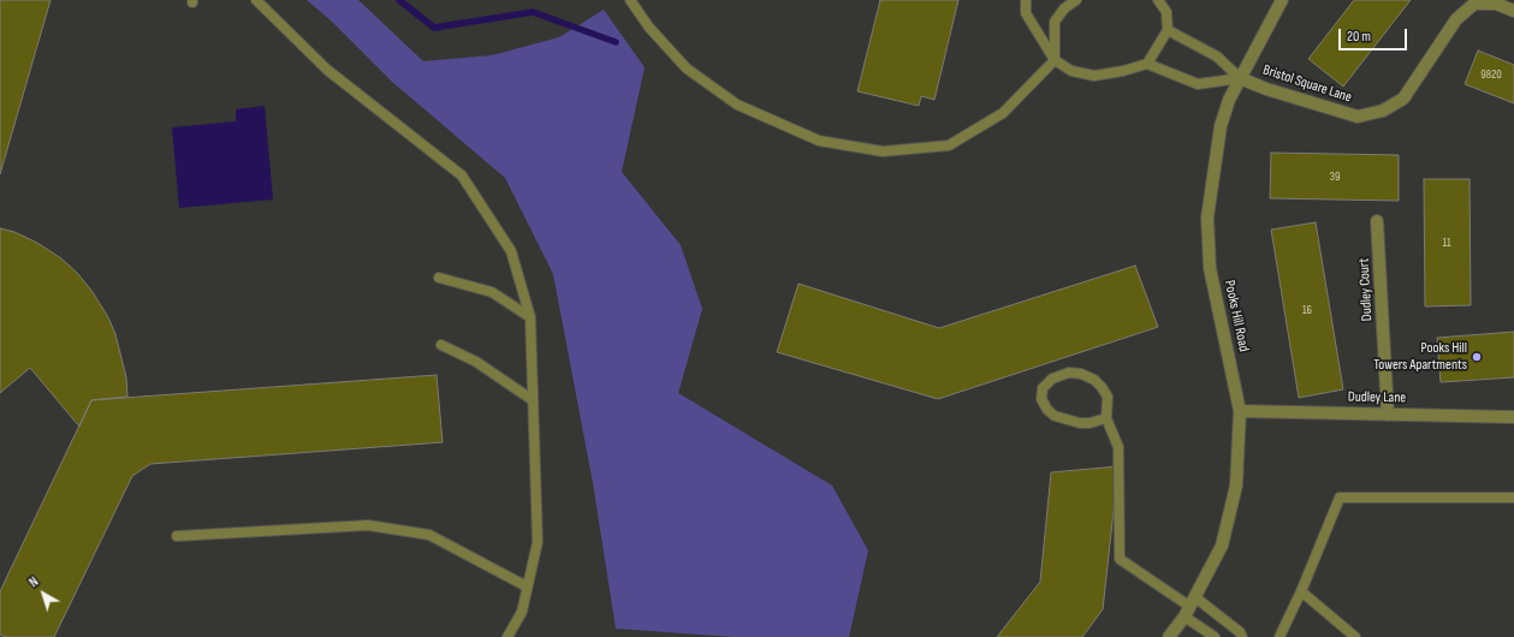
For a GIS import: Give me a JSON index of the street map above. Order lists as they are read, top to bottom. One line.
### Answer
{"streets":{"street":["Bristol Square Lane","Dudley Court","Pooks Hill Road","Dudley Lane"]},"crossings":[["Bristol Square Lane","Pooks Hill Road"],["Dudley Court","Dudley Lane"],["Pooks Hill Road","Dudley Lane"]],"places":["Pooks Hill Towers Apartments"],"house_numbers":["9820","39","11","16"],"scale_bar":"20 m","north":"top left"}
